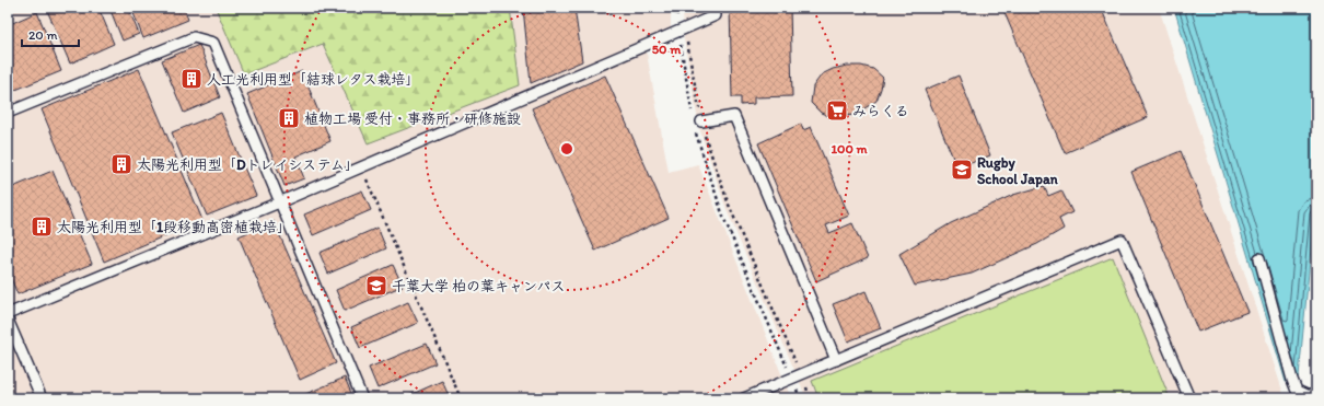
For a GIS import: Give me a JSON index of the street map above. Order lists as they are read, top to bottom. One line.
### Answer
{"places":{"building":["人工光利用型「結球レタス栽培」","植物工場 受付・事務所・研修施設","太陽光利用型「Dトレイシステム」","太陽光利用型「1段移動高密植栽培」"],"supermarket":["みらくる"],"school or university":["Rugby School Japan","千葉大学 柏の葉キャンパス"]},"scale_bar":"20 m","rings":["50 m","100 m"]}
